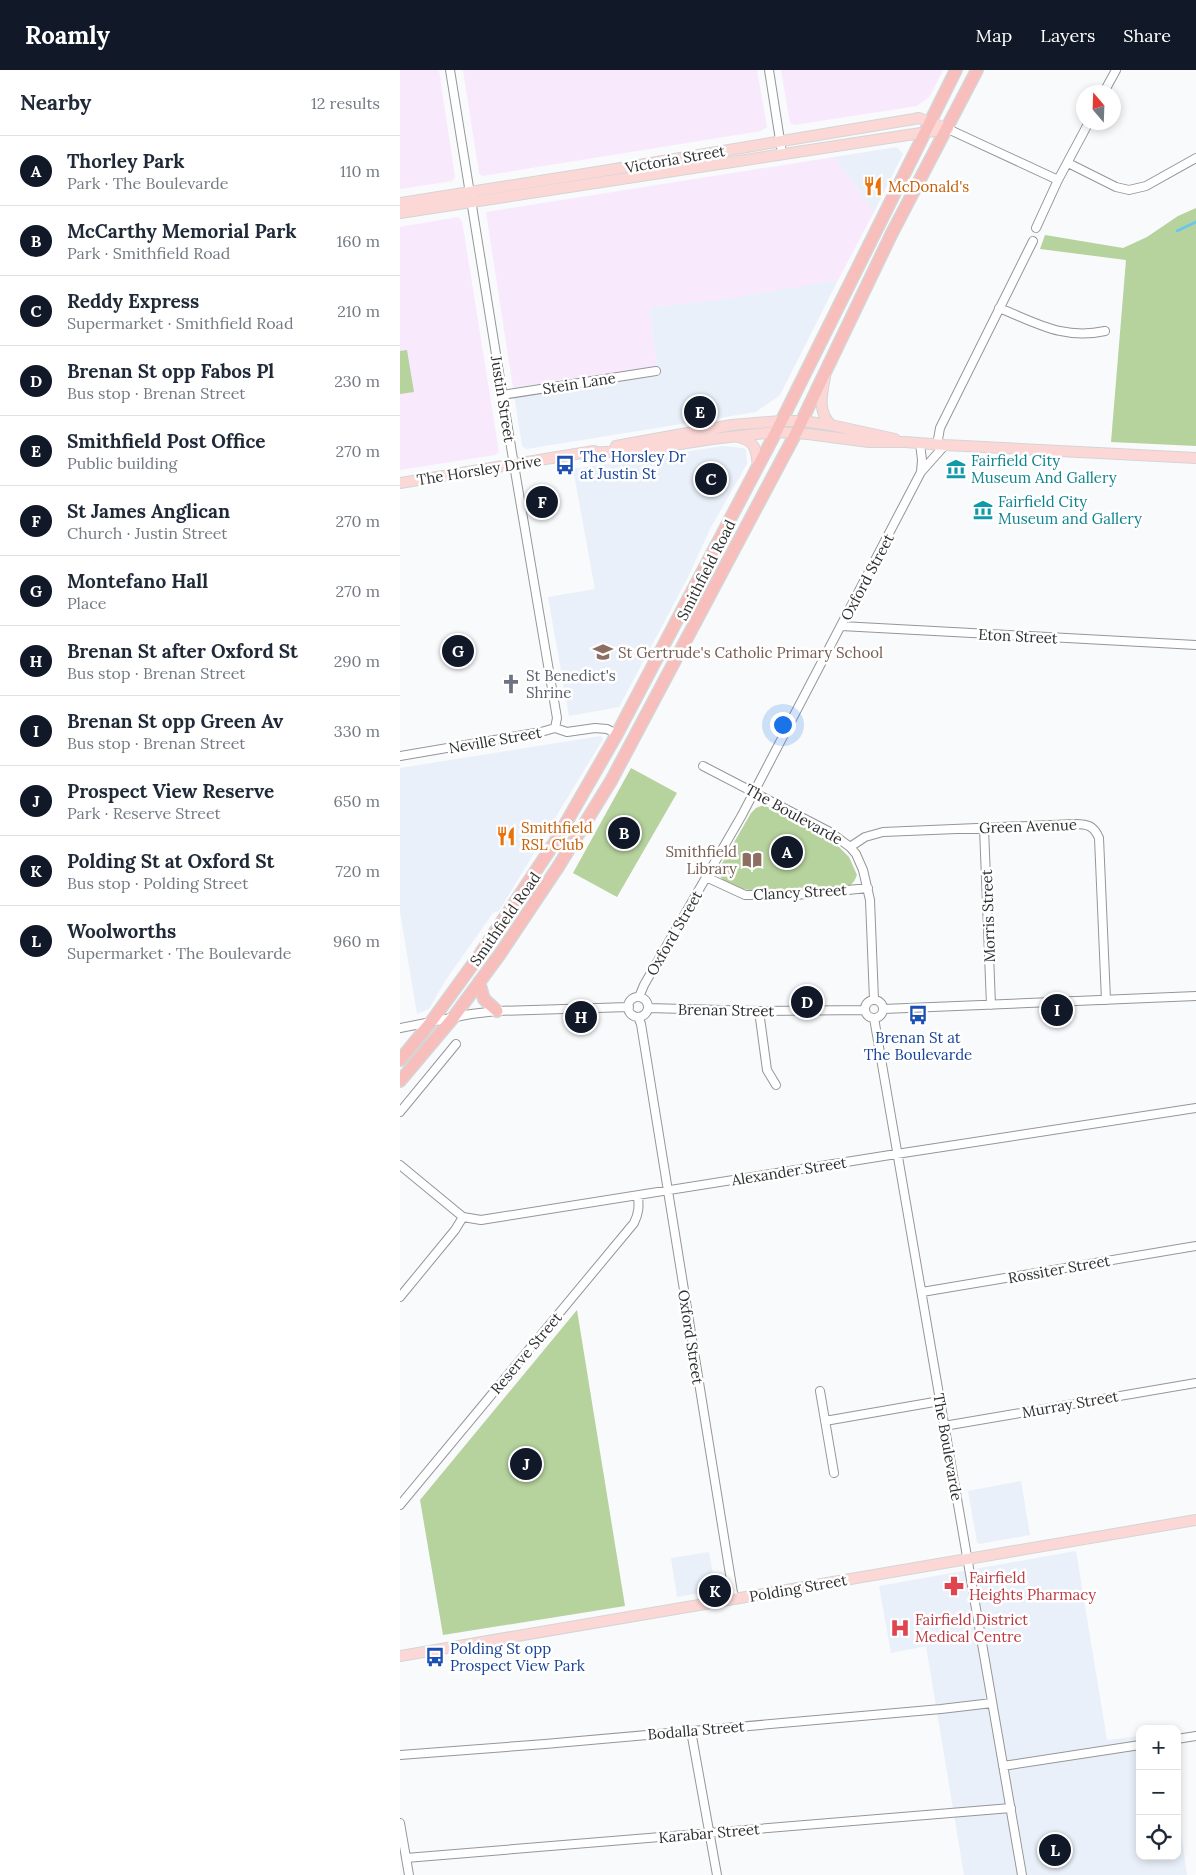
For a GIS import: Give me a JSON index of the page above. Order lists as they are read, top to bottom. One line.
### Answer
{"streets":{"highway":["Smithfield Road"],"main road":["Victoria Street","The Horsley Drive","Polding Street"],"street":["Stein Lane","Justin Street","Oxford Street","Eton Street","Neville Street","The Boulevarde","Green Avenue","Clancy Street","Morris Street","Brenan Street","Alexander Street","Rossiter Street","Reserve Street","Murray Street","Bodalla Street","Karabar Street"]},"crossings":[["Victoria Street","Justin Street"],["Victoria Street","Smithfield Road"],["Stein Lane","Justin Street"],["Justin Street","The Horsley Drive"],["Justin Street","Neville Street"],["The Horsley Drive","Smithfield Road"],["The Horsley Drive","Oxford Street"],["Smithfield Road","Neville Street"],["Oxford Street","Eton Street"],["Oxford Street","The Boulevarde"],["Oxford Street","Clancy Street"],["Oxford Street","Brenan Street"],["Oxford Street","Alexander Street"],["Oxford Street","Polding Street"],["The Boulevarde","Green Avenue"],["The Boulevarde","Clancy Street"],["The Boulevarde","Brenan Street"],["The Boulevarde","Alexander Street"],["The Boulevarde","Rossiter Street"],["The Boulevarde","Murray Street"],["The Boulevarde","Polding Street"],["The Boulevarde","Bodalla Street"],["The Boulevarde","Karabar Street"],["Green Avenue","Morris Street"],["Alexander Street","Reserve Street"]],"places":{"restaurant":["McDonald's","Smithfield RSL Club"],"bus stop":["The Horsley Dr at Justin St","Brenan St at The Boulevarde","Polding St opp Prospect View Park"],"museum":["Fairfield City Museum And Gallery","Fairfield City Museum and Gallery"],"school or university":["St Gertrude's Catholic Primary School"],"church":["St Benedict's Shrine"],"library":["Smithfield Library"],"pharmacy":["Fairfield Heights Pharmacy"],"hospital":["Fairfield District Medical Centre"]},"north":"top","page":{"header":"Roamly","nav":["Map","Layers","Share"],"heading":["Nearby","12 results"],"list":[{"mark":"A","name":"Thorley Park","note":"Park · The Boulevarde","value":"110 m"},{"mark":"B","name":"McCarthy Memorial Park","note":"Park · Smithfield Road","value":"160 m"},{"mark":"C","name":"Reddy Express","note":"Supermarket · Smithfield Road","value":"210 m"},{"mark":"D","name":"Brenan St opp Fabos Pl","note":"Bus stop · Brenan Street","value":"230 m"},{"mark":"E","name":"Smithfield Post Office","note":"Public building","value":"270 m"},{"mark":"F","name":"St James Anglican","note":"Church · Justin Street","value":"270 m"},{"mark":"G","name":"Montefano Hall","note":"Place","value":"270 m"},{"mark":"H","name":"Brenan St after Oxford St","note":"Bus stop · Brenan Street","value":"290 m"},{"mark":"I","name":"Brenan St opp Green Av","note":"Bus stop · Brenan Street","value":"330 m"},{"mark":"J","name":"Prospect View Reserve","note":"Park · Reserve Street","value":"650 m"},{"mark":"K","name":"Polding St at Oxford St","note":"Bus stop · Polding Street","value":"720 m"},{"mark":"L","name":"Woolworths","note":"Supermarket · The Boulevarde","value":"960 m"}],"pins":["E","C","F","G","B","A","D","I","H","J","K","L"],"map_buttons":["+","−"]}}
